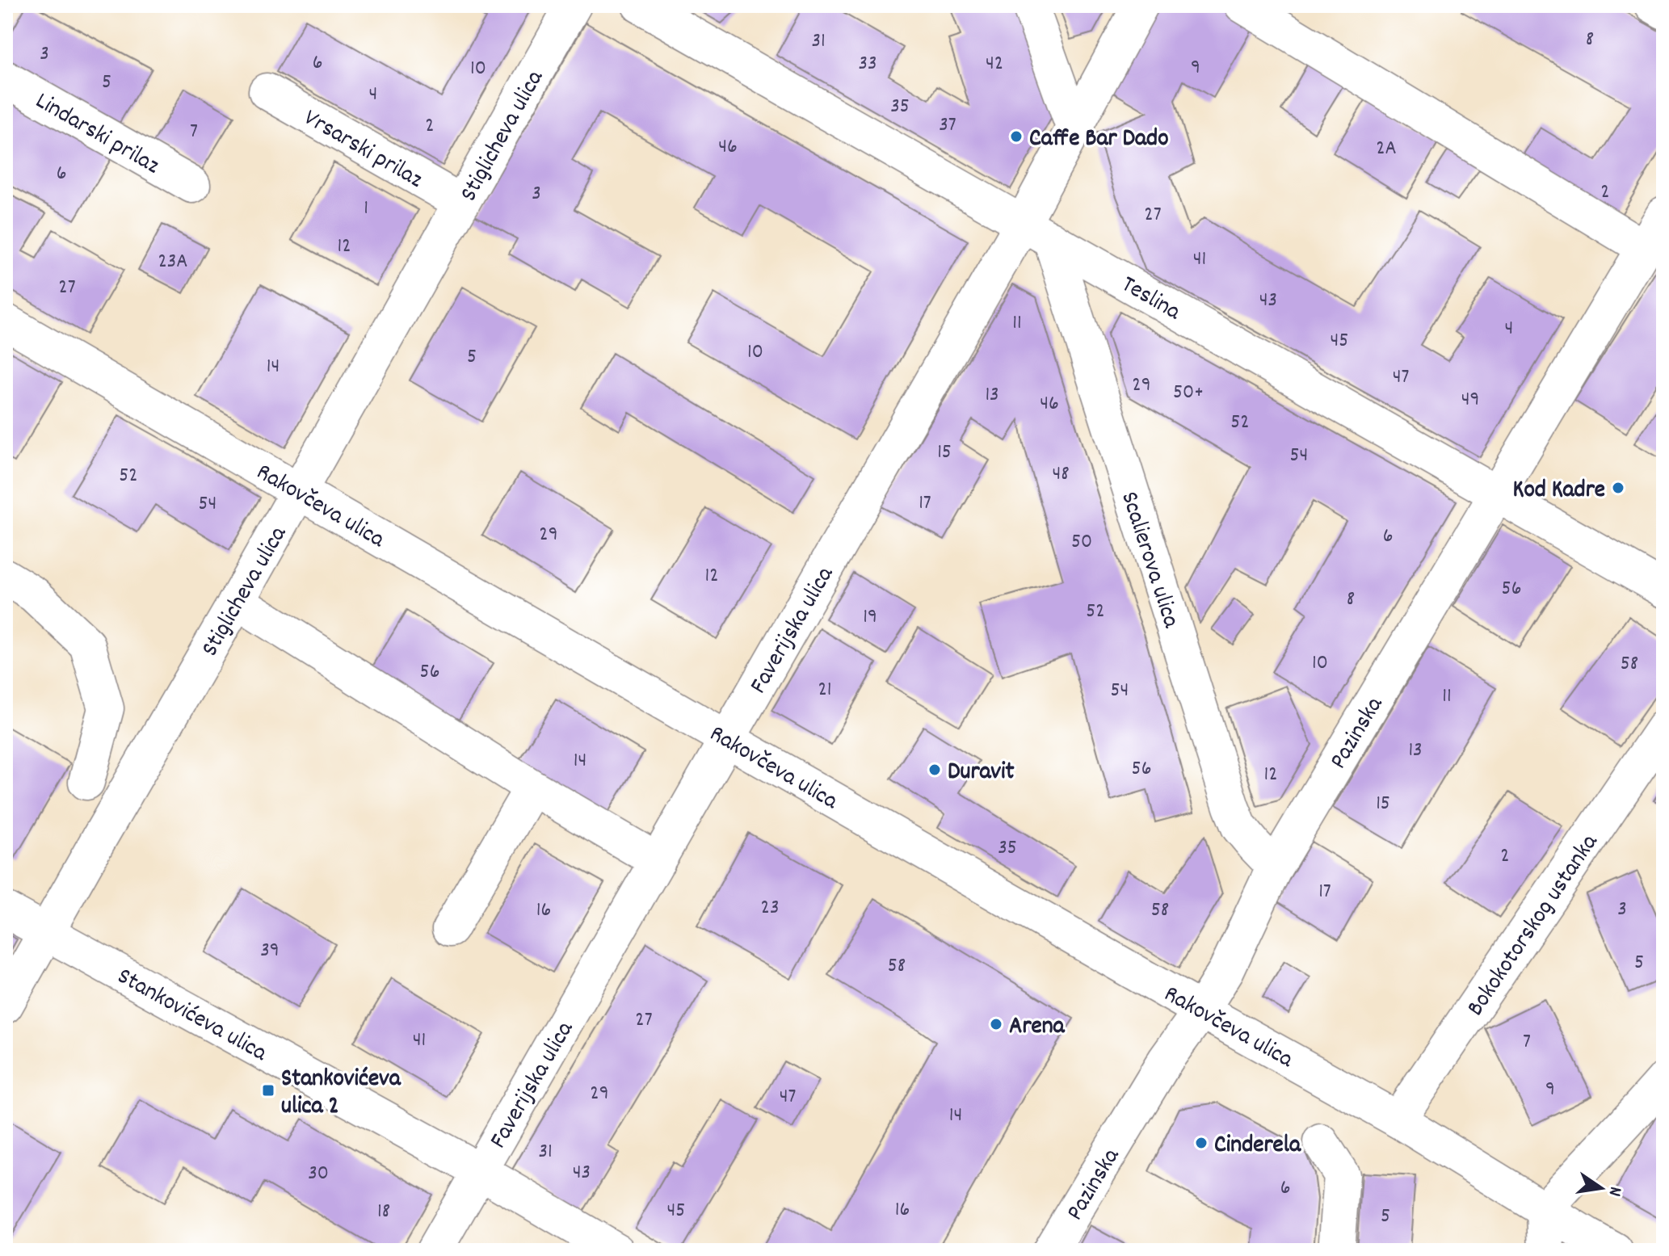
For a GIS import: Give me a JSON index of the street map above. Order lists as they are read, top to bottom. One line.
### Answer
{"streets":{"street":["Lindarski prilaz","Stiglicheva ulica","Vrsarski prilaz","Teslina","Rakovčeva ulica","Scalierova ulica","Faverijska ulica","Pazinska","Bokokotorskog ustanka","Stankovićeva ulica"]},"crossings":[["Stiglicheva ulica","Vrsarski prilaz"],["Stiglicheva ulica","Rakovčeva ulica"],["Stiglicheva ulica","Stankovićeva ulica"],["Teslina","Scalierova ulica"],["Teslina","Faverijska ulica"],["Teslina","Pazinska"],["Rakovčeva ulica","Faverijska ulica"],["Rakovčeva ulica","Pazinska"],["Rakovčeva ulica","Bokokotorskog ustanka"],["Scalierova ulica","Faverijska ulica"],["Scalierova ulica","Pazinska"],["Faverijska ulica","Stankovićeva ulica"]],"places":{"other":["Caffe Bar Dado","Kod Kadre","Duravit","Arena","Cinderela"],"transit":["Stankovićeva ulica 2"]},"house_numbers":["8","31","3","6","33","42","9","10","5","4","35","37","2","7","46","2A","6","2","3","1","27","12","41","23A","27","43","11","4","45","10","5","14","47","29","50+","13","49","46","52","15","54","48","52","17","54","29","6","50","12","56","8","52","19","10","58","56","21","54","11","13","14","56","12","15","35","2","17","23","3","16","58","39","5","58","27","41","7","9","29","47","14","31","43","30","6","16","45","18","5"],"north":"right"}
